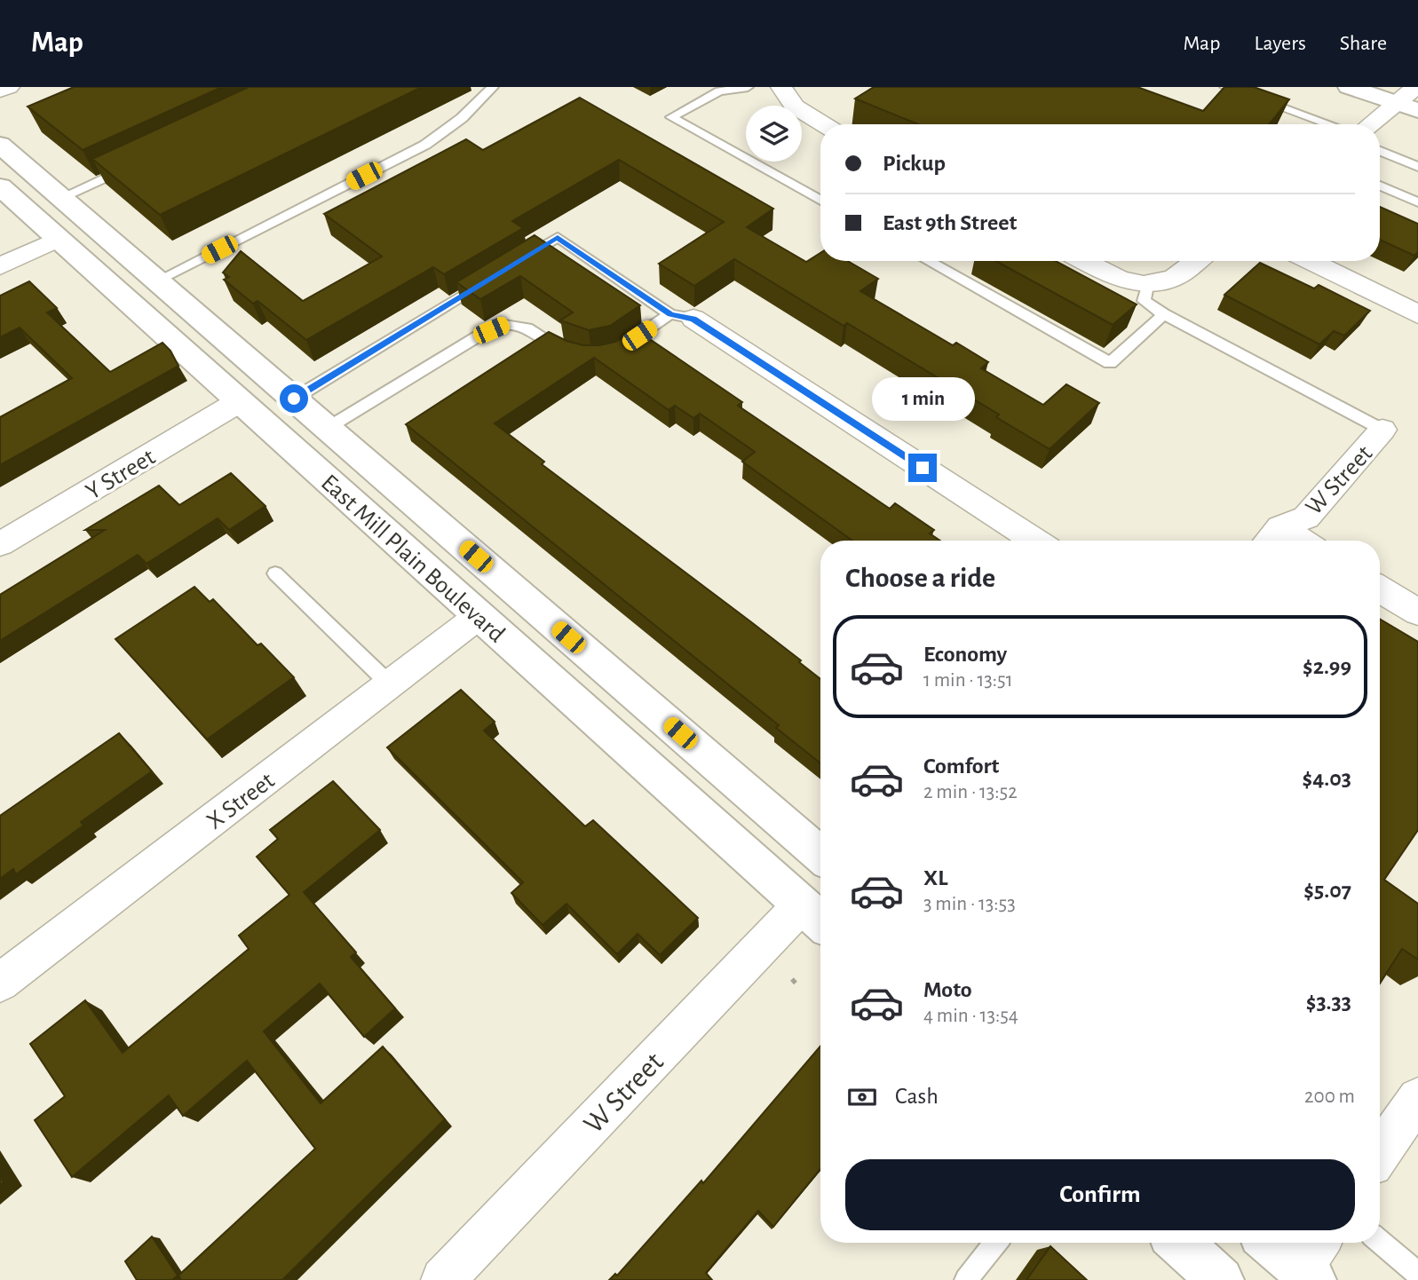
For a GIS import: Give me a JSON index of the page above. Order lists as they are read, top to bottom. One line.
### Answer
{"streets":{"main road":["East Mill Plain Boulevard"],"street":["Y Street","W Street","X Street"]},"crossings":[["Y Street","East Mill Plain Boulevard"],["W Street","East Mill Plain Boulevard"],["East Mill Plain Boulevard","X Street"]],"page":{"header":"Map","nav":["Map","Layers","Share"],"banner":["Pickup","East 9th Street"],"bubble":"1 min","heading":"Choose a ride","list":[{"name":"Economy","note":"1 min · 13:51","value":"$2.99"},{"name":"Comfort","note":"2 min · 13:52","value":"$4.03"},{"name":"XL","note":"3 min · 13:53","value":"$5.07"},{"name":"Moto","note":"4 min · 13:54","value":"$3.33"}],"pay":["Cash","200 m"],"buttons":"Confirm"}}
